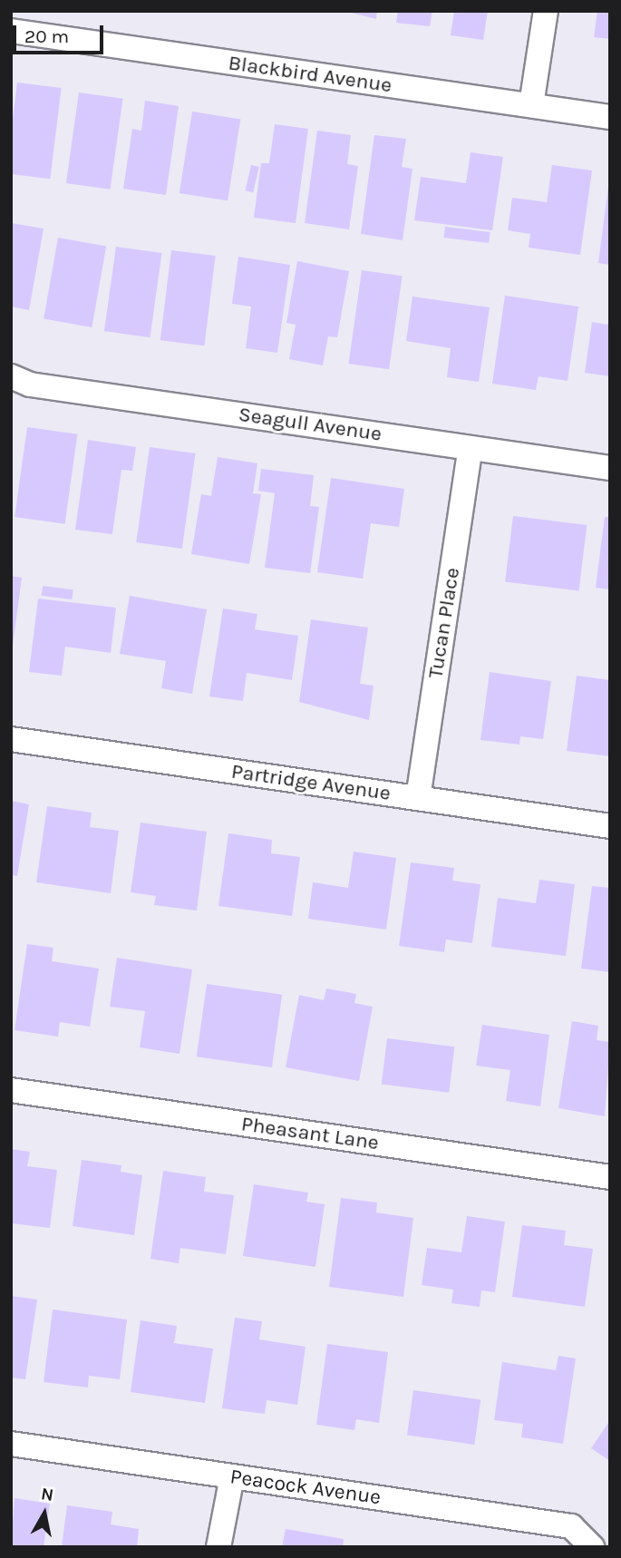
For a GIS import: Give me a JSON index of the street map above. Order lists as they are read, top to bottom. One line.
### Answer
{"streets":{"street":["Blackbird Avenue","Seagull Avenue","Tucan Place","Partridge Avenue","Pheasant Lane","Peacock Avenue"]},"crossings":[["Seagull Avenue","Tucan Place"],["Tucan Place","Partridge Avenue"]],"scale_bar":"20 m","north":"top"}
